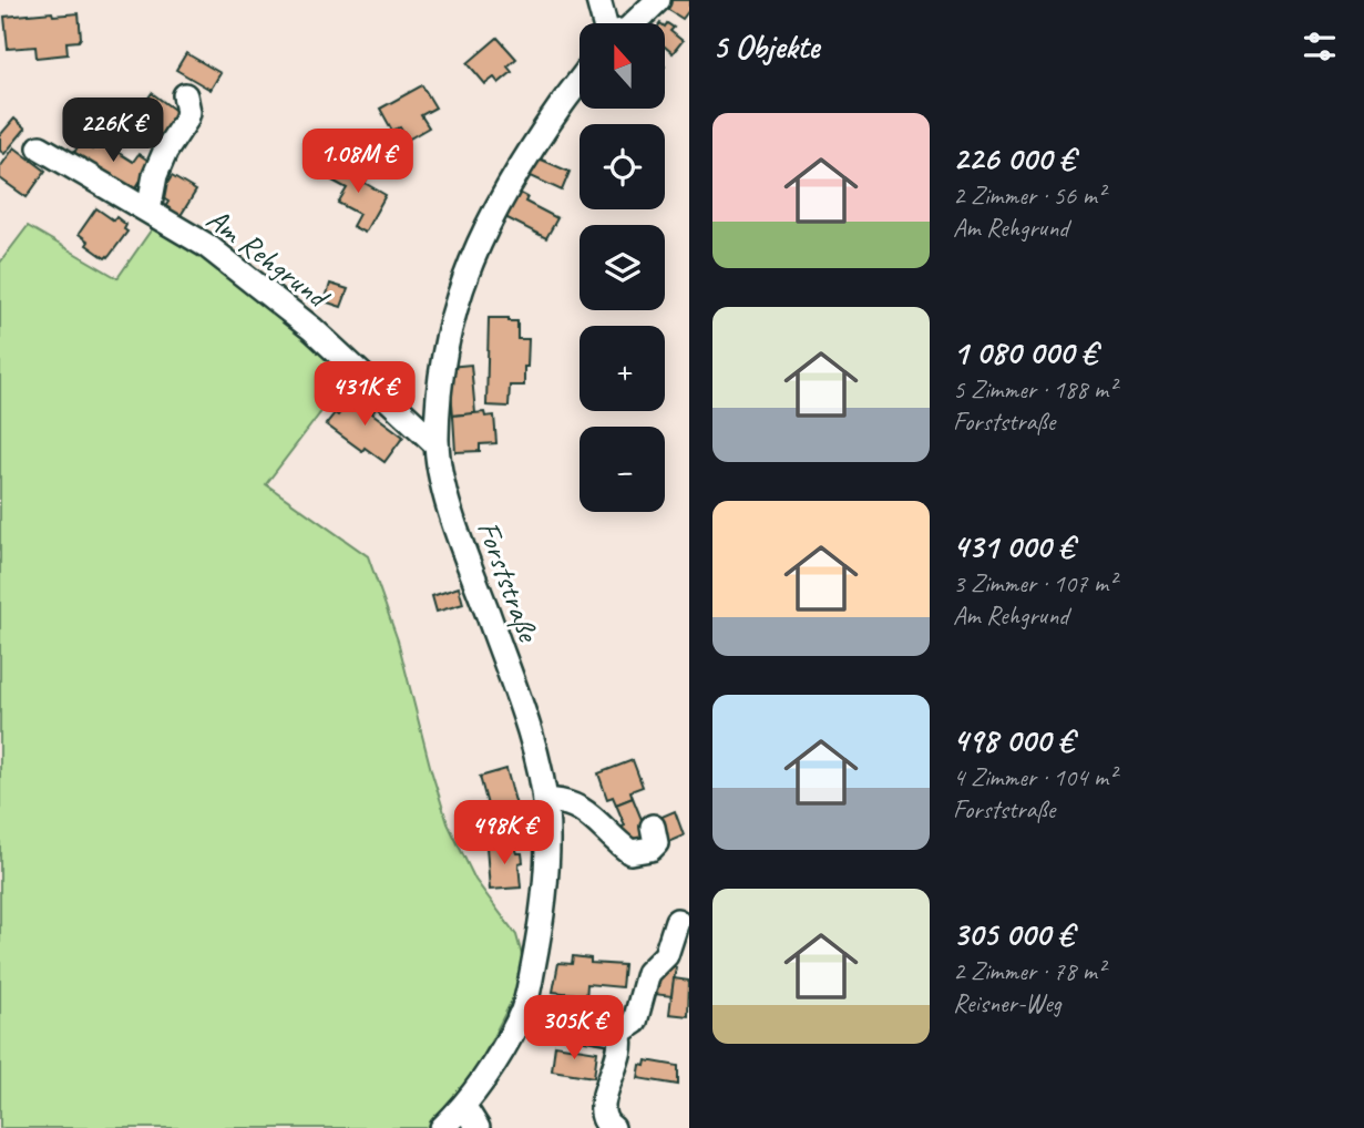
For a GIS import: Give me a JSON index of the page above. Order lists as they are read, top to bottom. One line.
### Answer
{"streets":{"street":["Am Rehgrund","Forststraße"]},"crossings":[["Am Rehgrund","Forststraße"]],"north":"top","page":{"heading":"5 Objekte","map_buttons":["+","−"],"list":[{"name":"226 000 €","note":"2 Zimmer · 56 m² · Am Rehgrund"},{"name":"1 080 000 €","note":"5 Zimmer · 188 m² · Forststraße"},{"name":"431 000 €","note":"3 Zimmer · 107 m² · Am Rehgrund"},{"name":"498 000 €","note":"4 Zimmer · 104 m² · Forststraße"},{"name":"305 000 €","note":"2 Zimmer · 78 m² · Reisner-Weg"}],"price":["226K €","1.08M €","431K €","498K €","305K €"]}}
